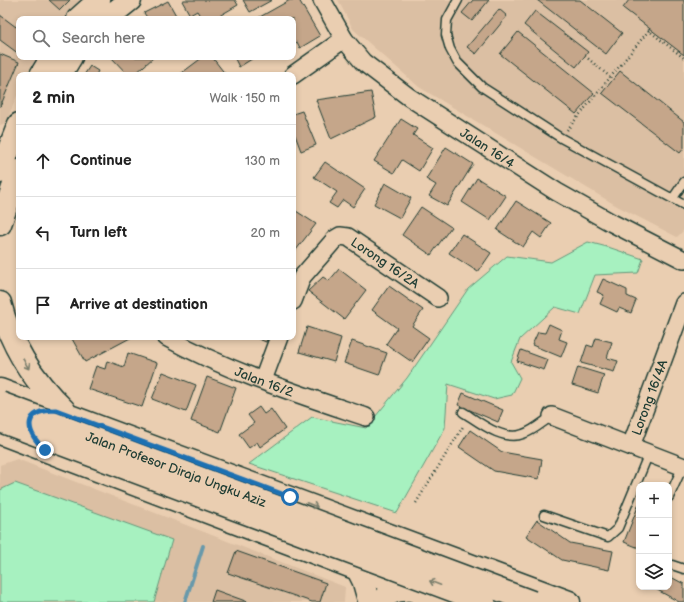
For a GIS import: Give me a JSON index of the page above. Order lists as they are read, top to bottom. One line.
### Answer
{"streets":{"main road":["Jalan Profesor Diraja Ungku Aziz"],"street":["Jalan 16/4","Lorong 16/2A","Jalan 16/2","Lorong 16/4A"]},"page":{"search":"Search here","heading":["2 min","Walk · 150 m"],"list":[["Continue","130 m"],["Turn left","20 m"],"Arrive at destination"],"map_buttons":["+","−"]}}
